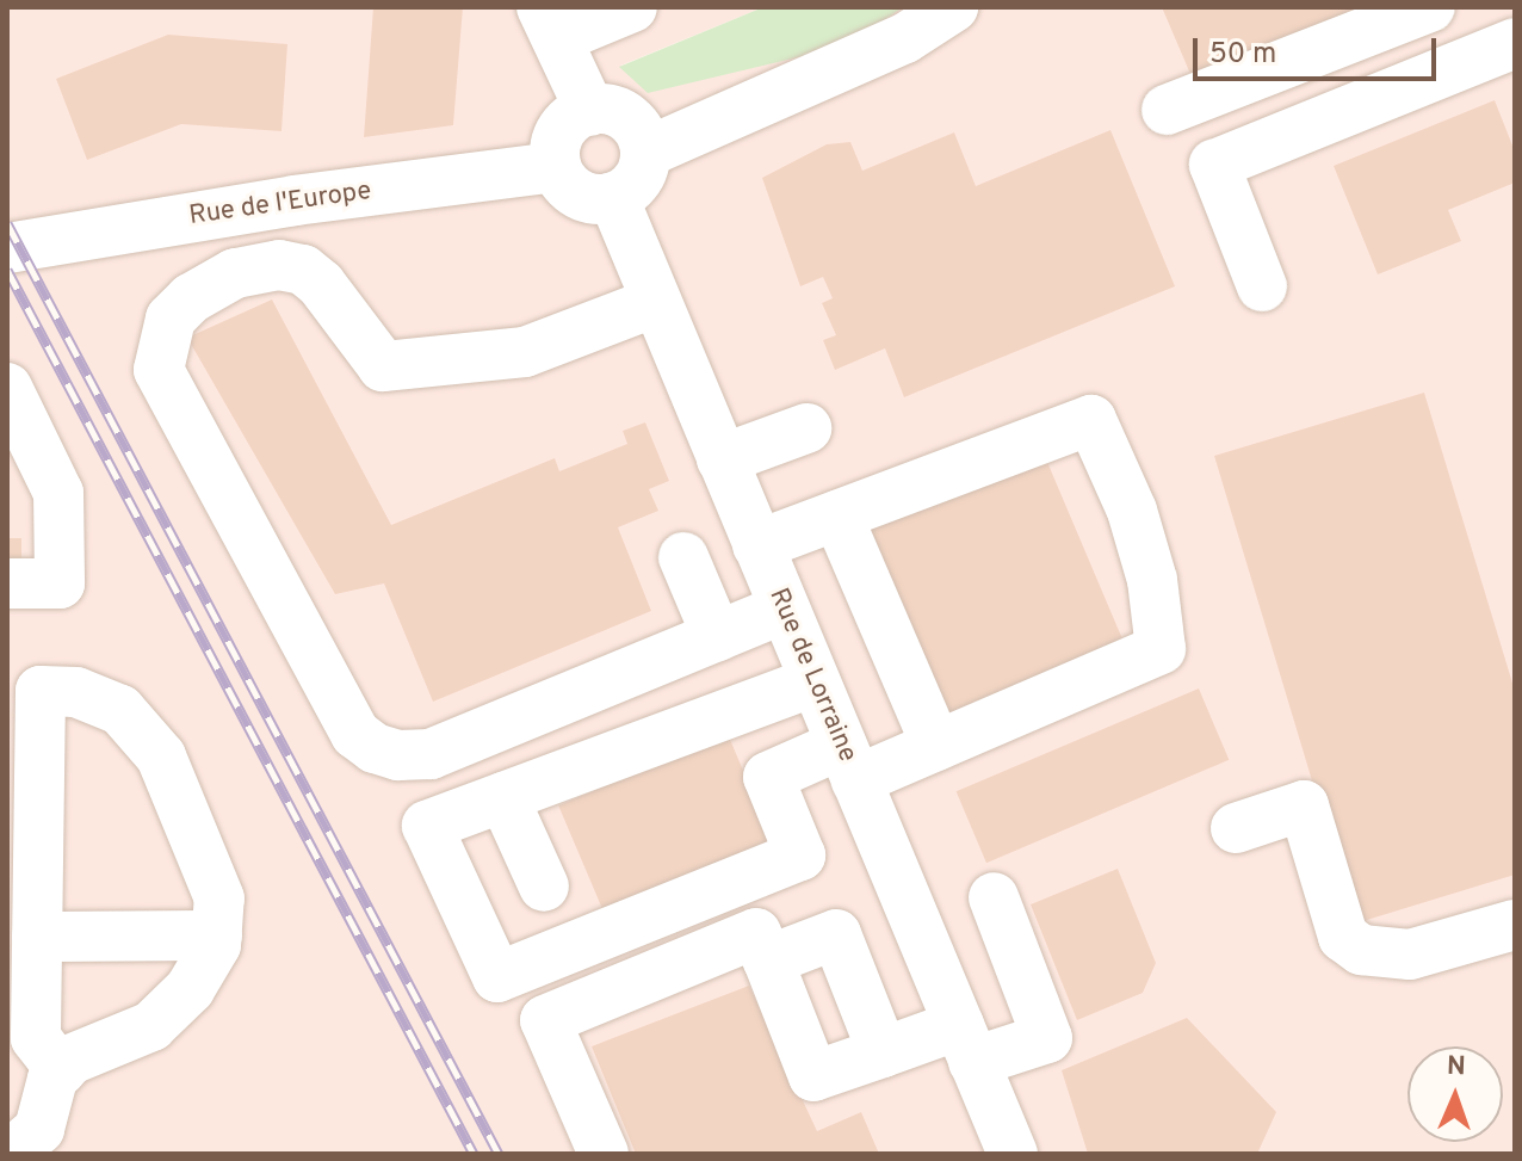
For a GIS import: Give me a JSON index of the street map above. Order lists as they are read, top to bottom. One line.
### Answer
{"streets":{"street":["Rue de l'Europe","Rue de Lorraine"]},"crossings":[["Rue de l'Europe","Rue de Lorraine"]],"scale_bar":"50 m","north":"top"}
